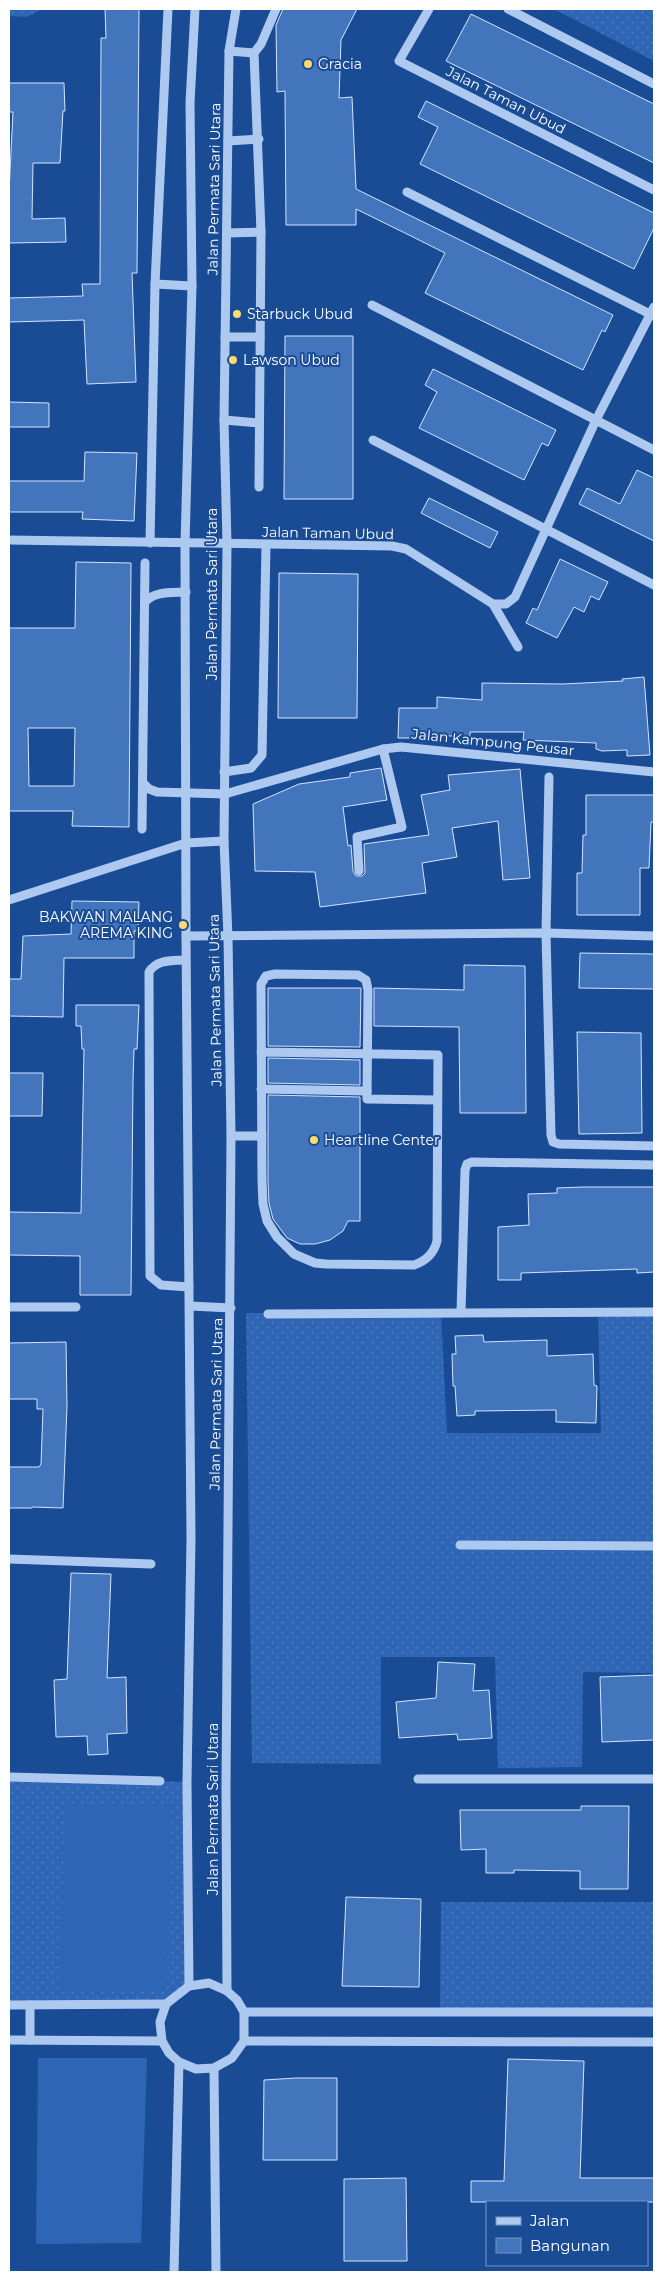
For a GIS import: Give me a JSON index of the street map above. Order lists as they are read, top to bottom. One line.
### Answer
{"streets":{"street":["Jalan Taman Ubud","Jalan Permata Sari Utara","Jalan Kampung Peusar"]},"crossings":[["Jalan Taman Ubud","Jalan Permata Sari Utara"],["Jalan Permata Sari Utara","Jalan Kampung Peusar"]],"places":["Gracia","Starbuck Ubud","Lawson Ubud","BAKWAN MALANG AREMA KING","Heartline Center"],"legend":["Jalan","Bangunan"]}
